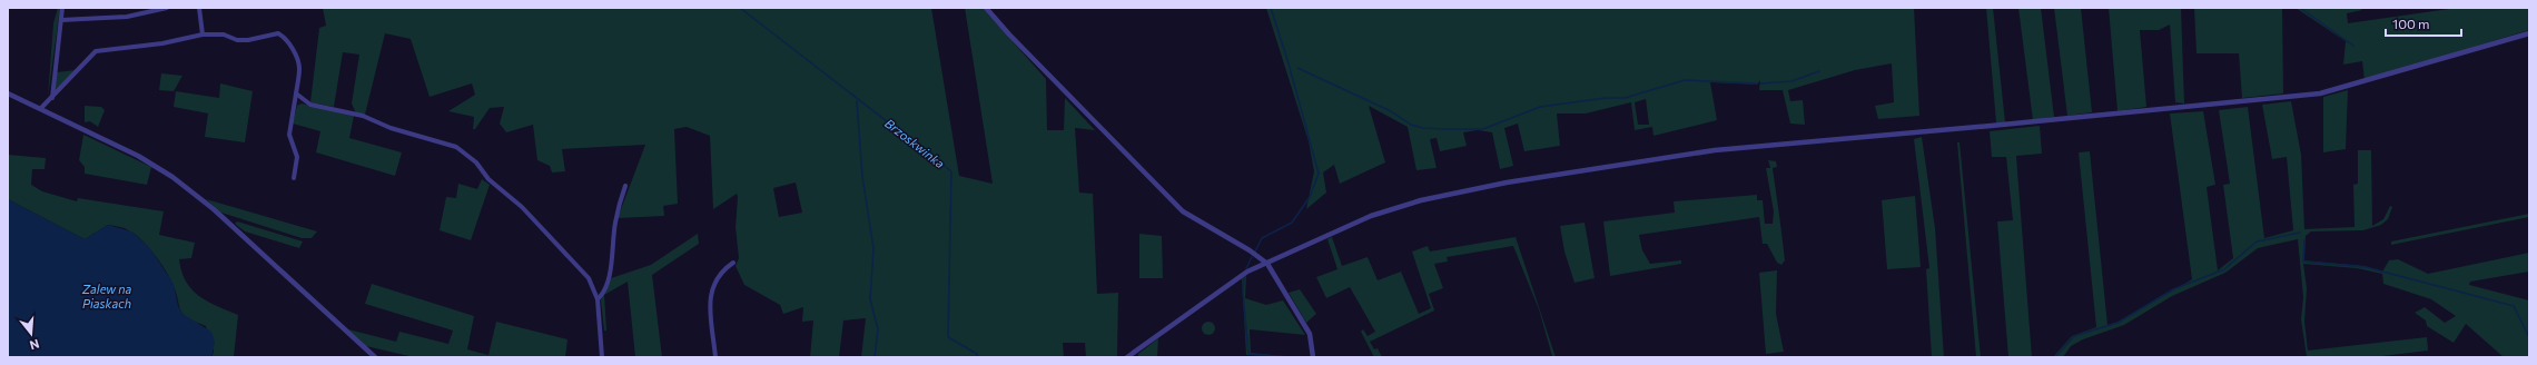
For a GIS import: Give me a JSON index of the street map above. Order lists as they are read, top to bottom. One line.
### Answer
{"water":["Brzoskwinka","Zalew na Piaskach"],"scale_bar":"100 m","north":"bottom"}
